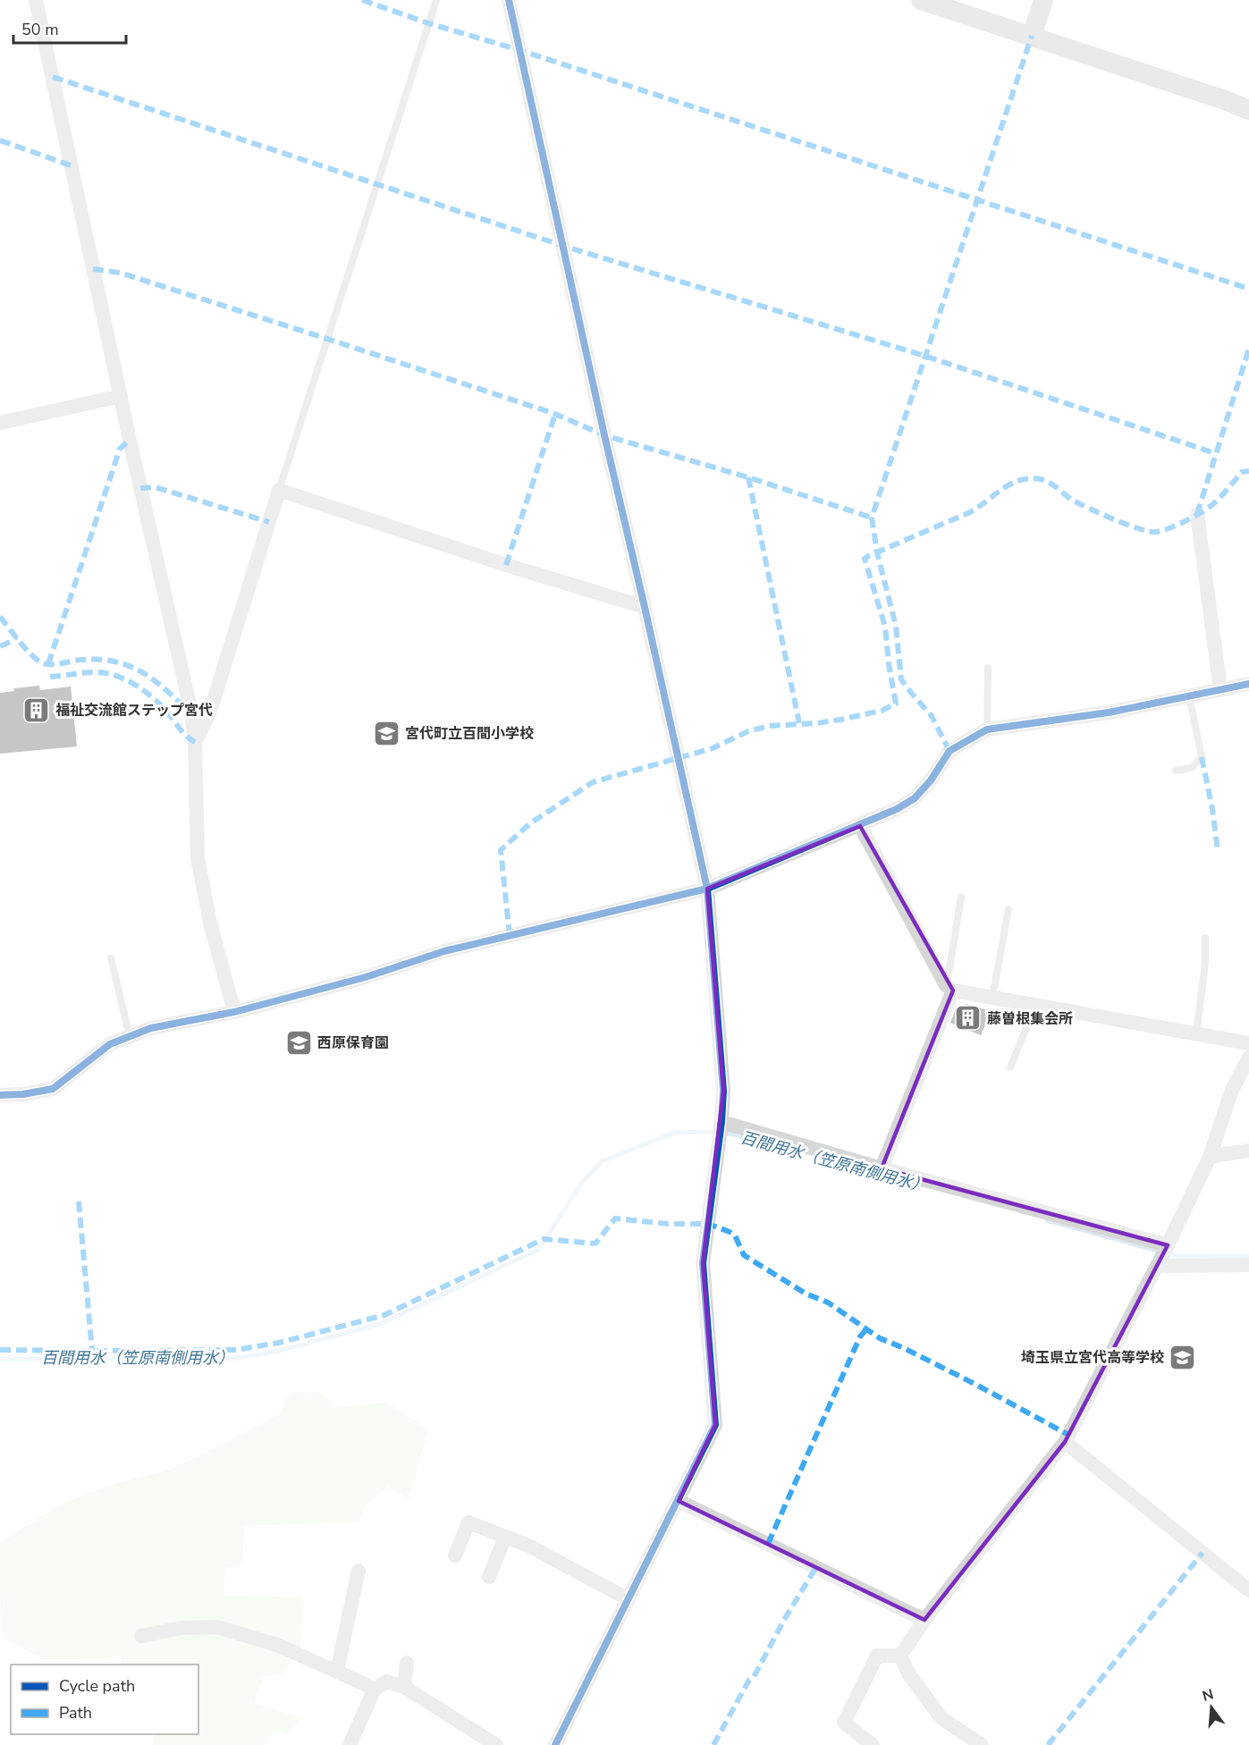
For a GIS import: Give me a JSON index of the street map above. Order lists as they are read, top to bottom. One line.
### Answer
{"water":["百間用水（笠原南側用水）"],"places":{"building":["福祉交流館ステップ宮代","藤曽根集会所"],"school or university":["宮代町立百間小学校","西原保育園","埼玉県立宮代高等学校"]},"legend":["Cycle path","Path"],"scale_bar":"50 m","north":"top"}
